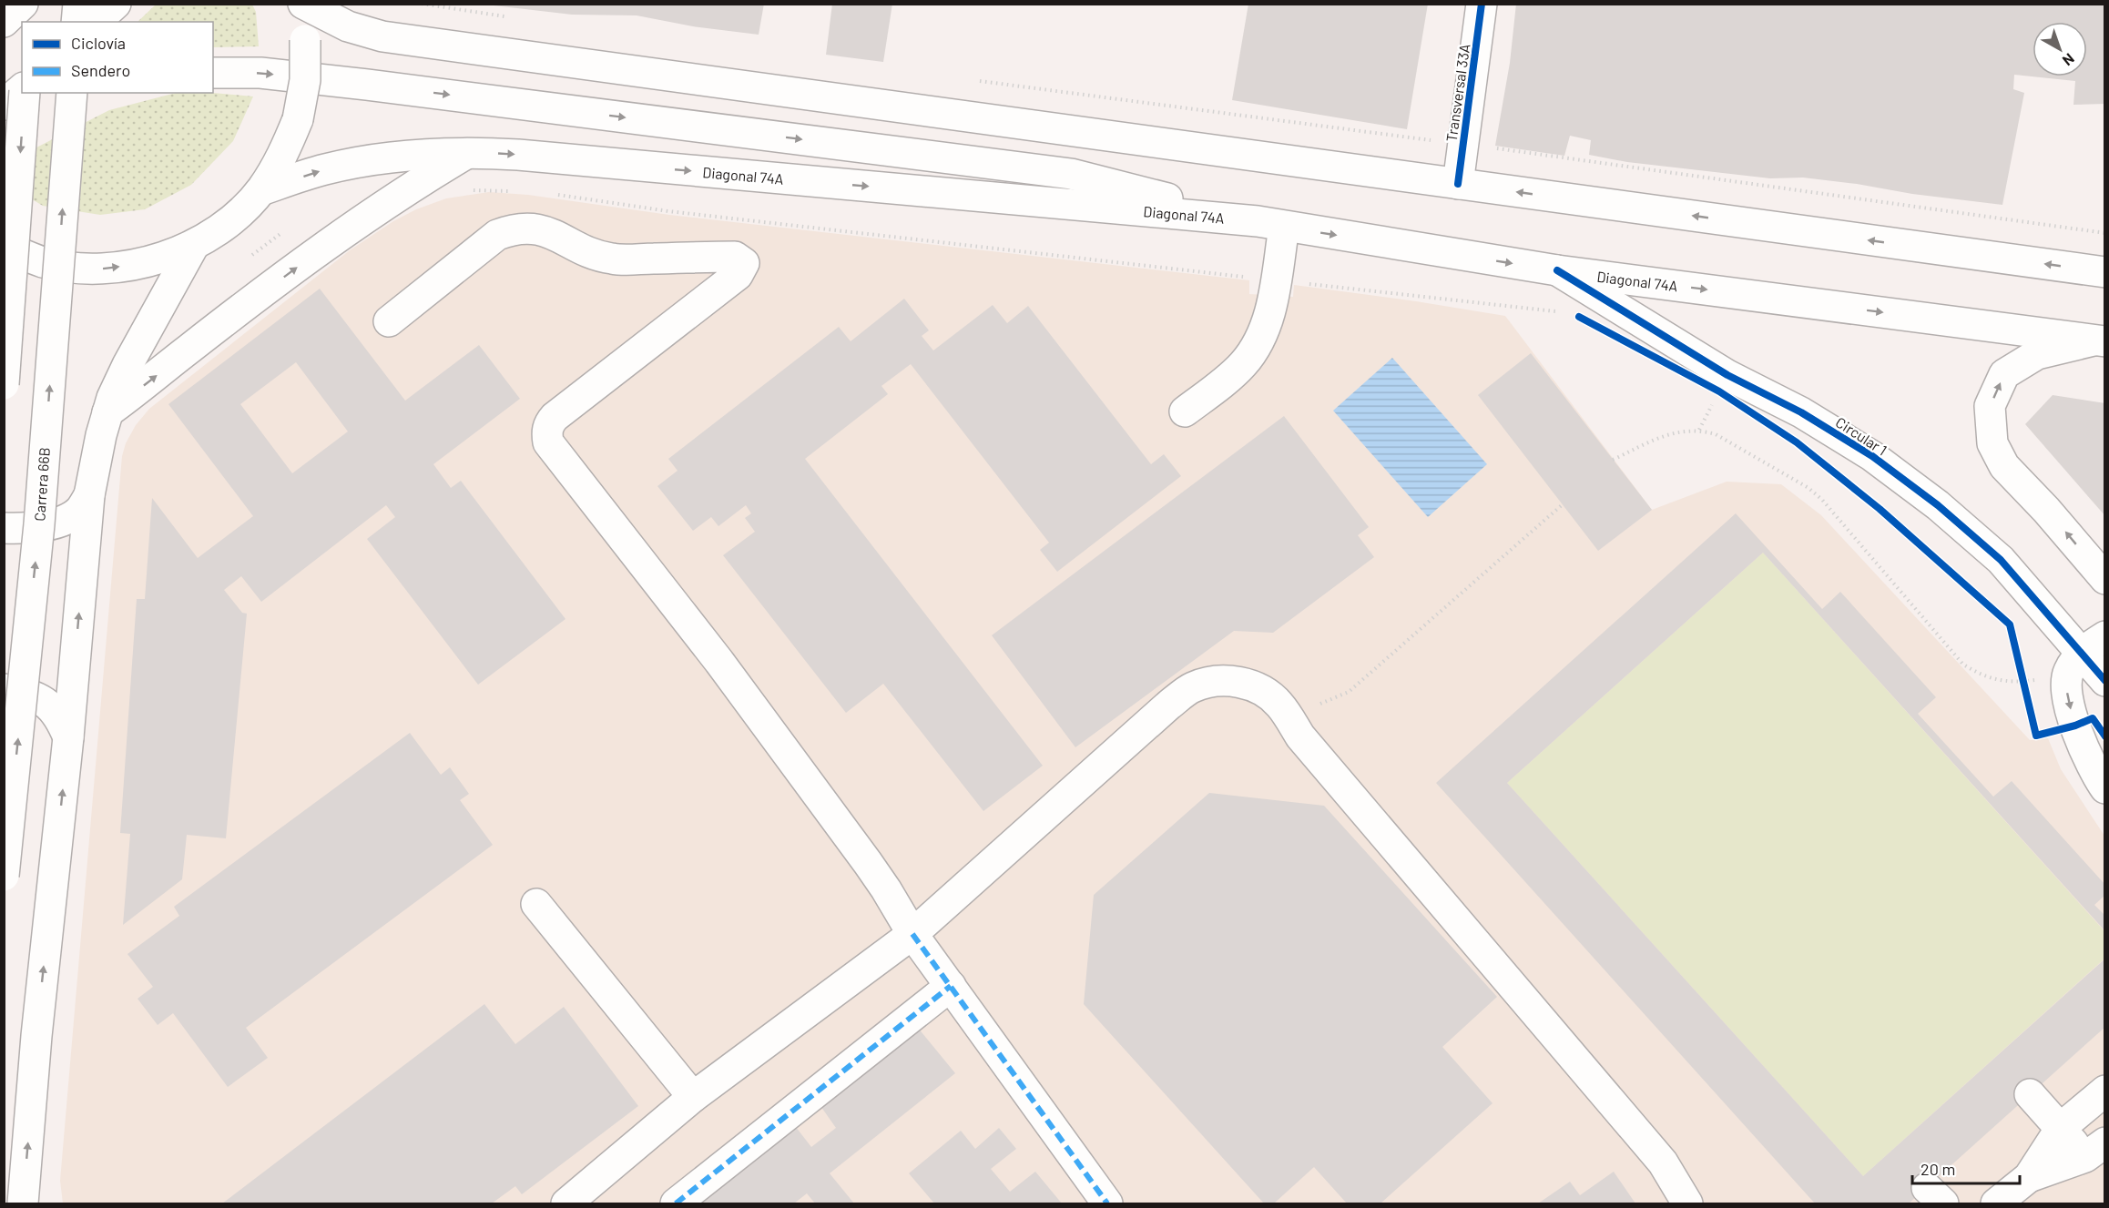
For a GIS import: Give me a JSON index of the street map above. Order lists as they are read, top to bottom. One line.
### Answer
{"streets":{"main road":["Transversal 33A","Diagonal 74A","Circular 1","Carrera 66B"]},"crossings":[["Diagonal 74A","Circular 1"]],"legend":["Ciclovía","Sendero"],"scale_bar":"20 m","north":"bottom right"}
